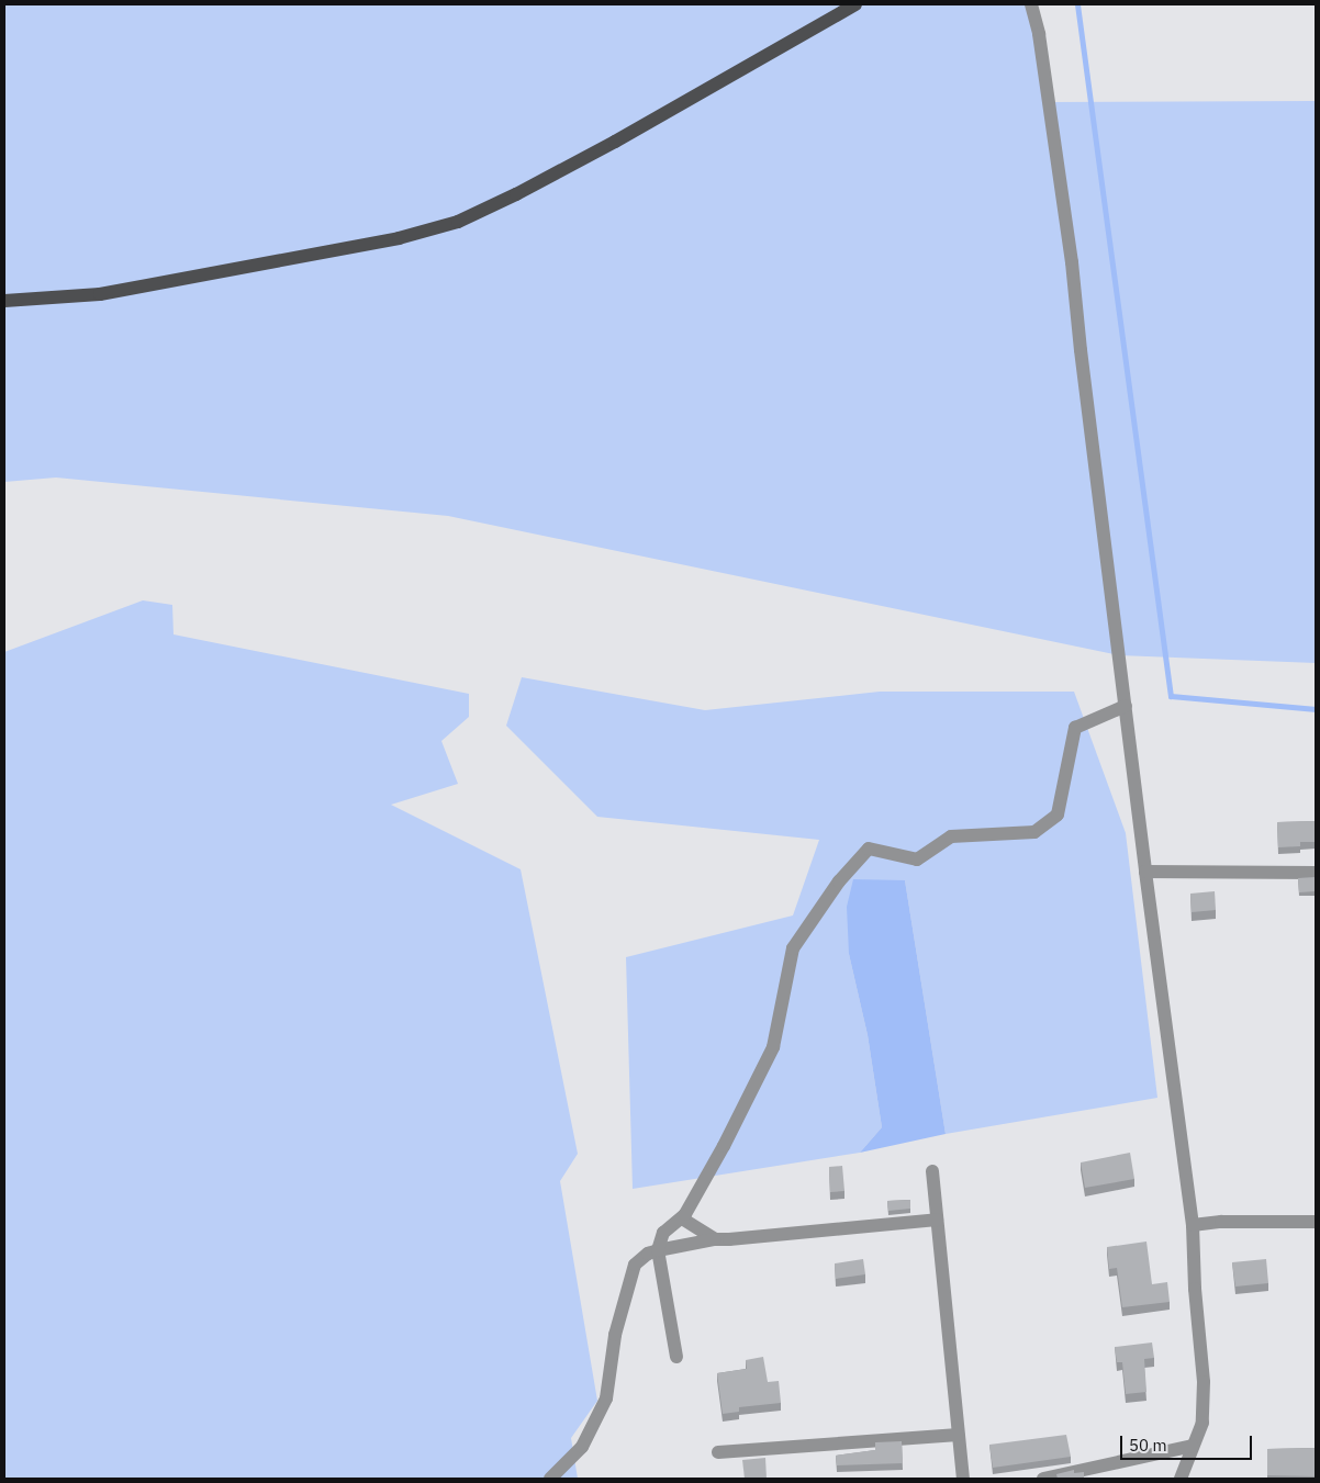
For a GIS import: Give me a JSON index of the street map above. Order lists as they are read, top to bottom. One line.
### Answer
{"scale_bar":"50 m"}
